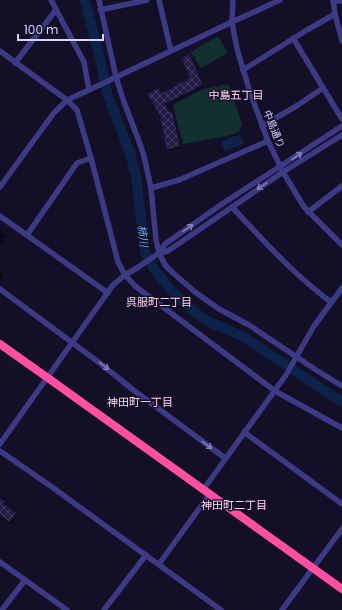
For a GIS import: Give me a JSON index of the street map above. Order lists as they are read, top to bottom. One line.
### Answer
{"streets":{"street":["中島通り"]},"districts":["中島五丁目","呉服町二丁目","神田町一丁目","神田町二丁目"],"water":["柿川"],"scale_bar":"100 m"}
